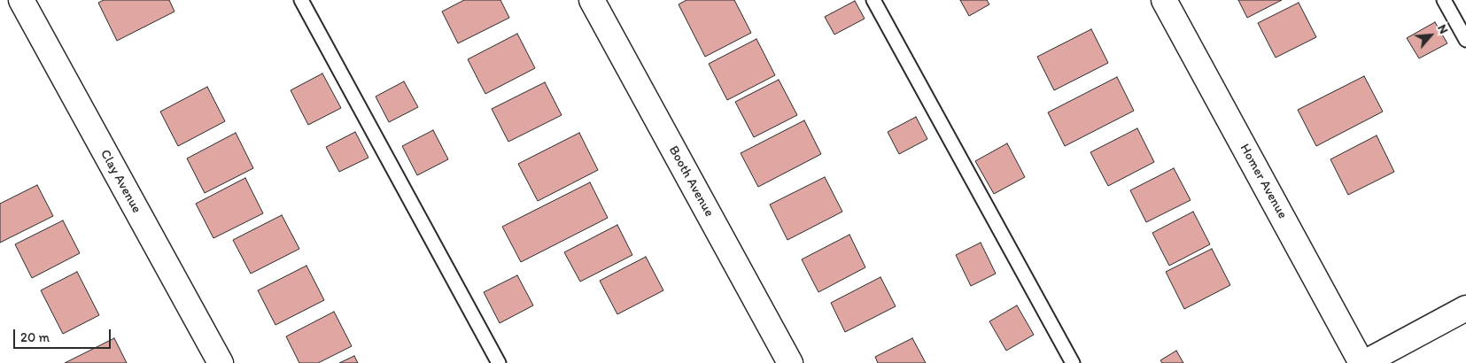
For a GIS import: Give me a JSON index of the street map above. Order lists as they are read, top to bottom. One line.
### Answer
{"streets":{"street":["Clay Avenue","Booth Avenue","Homer Avenue"]},"scale_bar":"20 m","north":"top right"}
